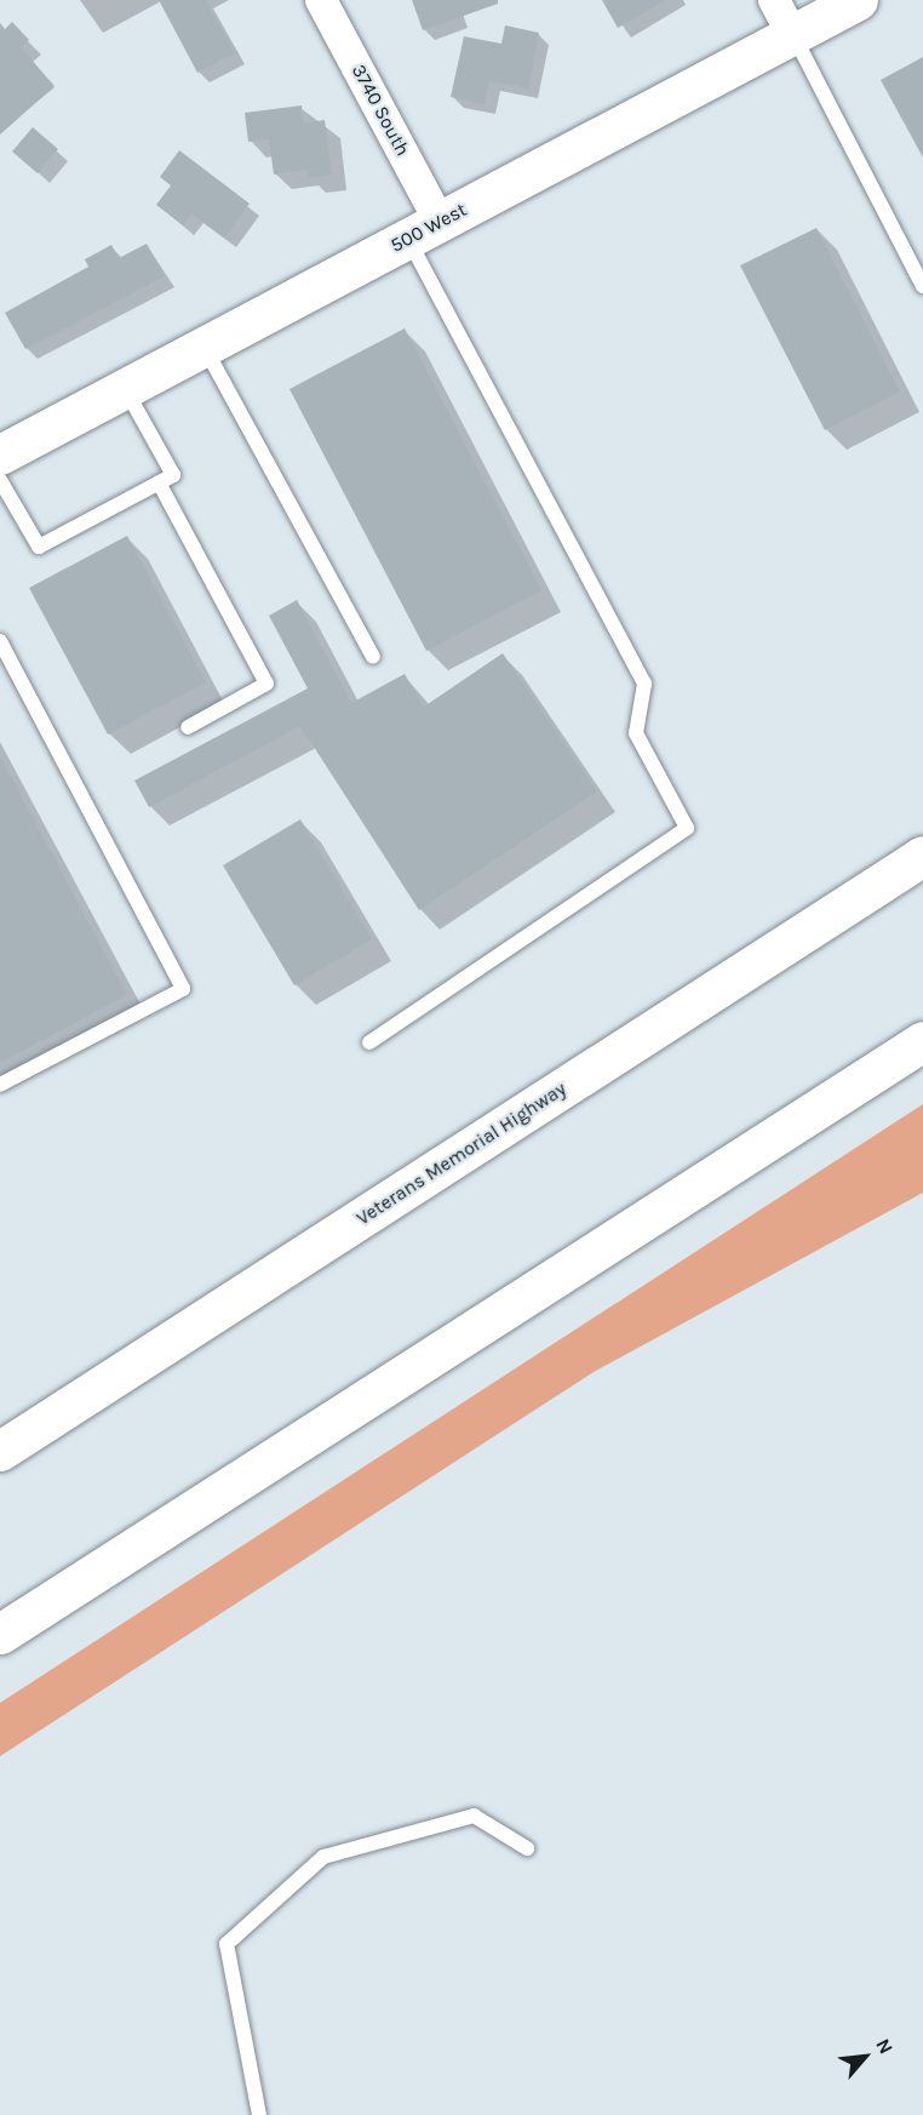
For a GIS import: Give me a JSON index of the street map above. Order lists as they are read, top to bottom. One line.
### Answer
{"streets":{"main road":["500 West","Veterans Memorial Highway"],"street":["3740 South"]},"crossings":[["3740 South","500 West"]],"north":"top right"}
